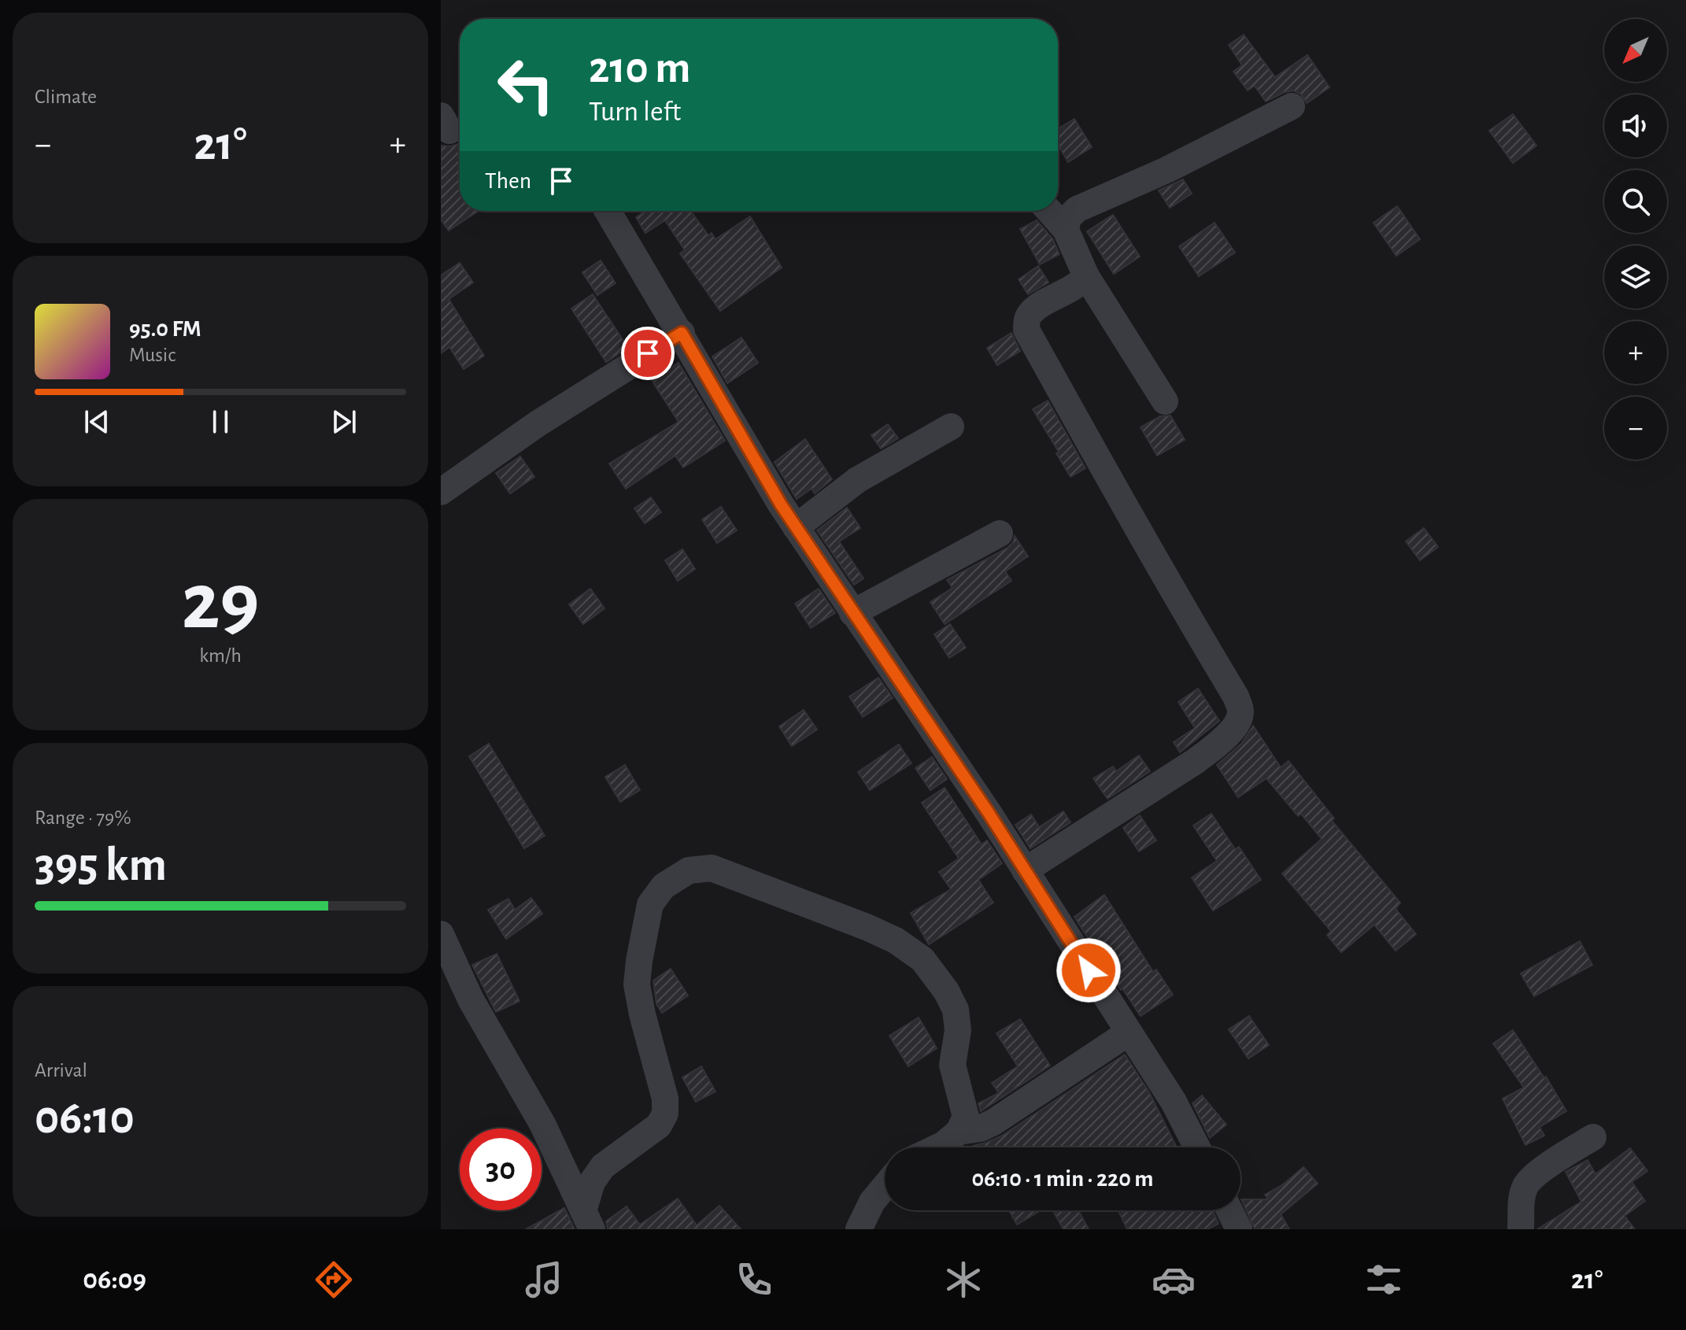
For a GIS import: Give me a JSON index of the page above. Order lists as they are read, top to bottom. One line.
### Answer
{"north":"bottom left","page":{"tile":["Climate",["29","km/h"],["Range · 79%","395 km"],["Arrival","06:10"]],"map_buttons":["+","−"],"turn":["210 m","Turn left"],"heat":["−","21°","+"],"then":"Then","song":["95.0 FM","Music"],"limit":"30","trip":"06:10 · 1 min · 220 m","tabs":["06:09","21°"]}}
